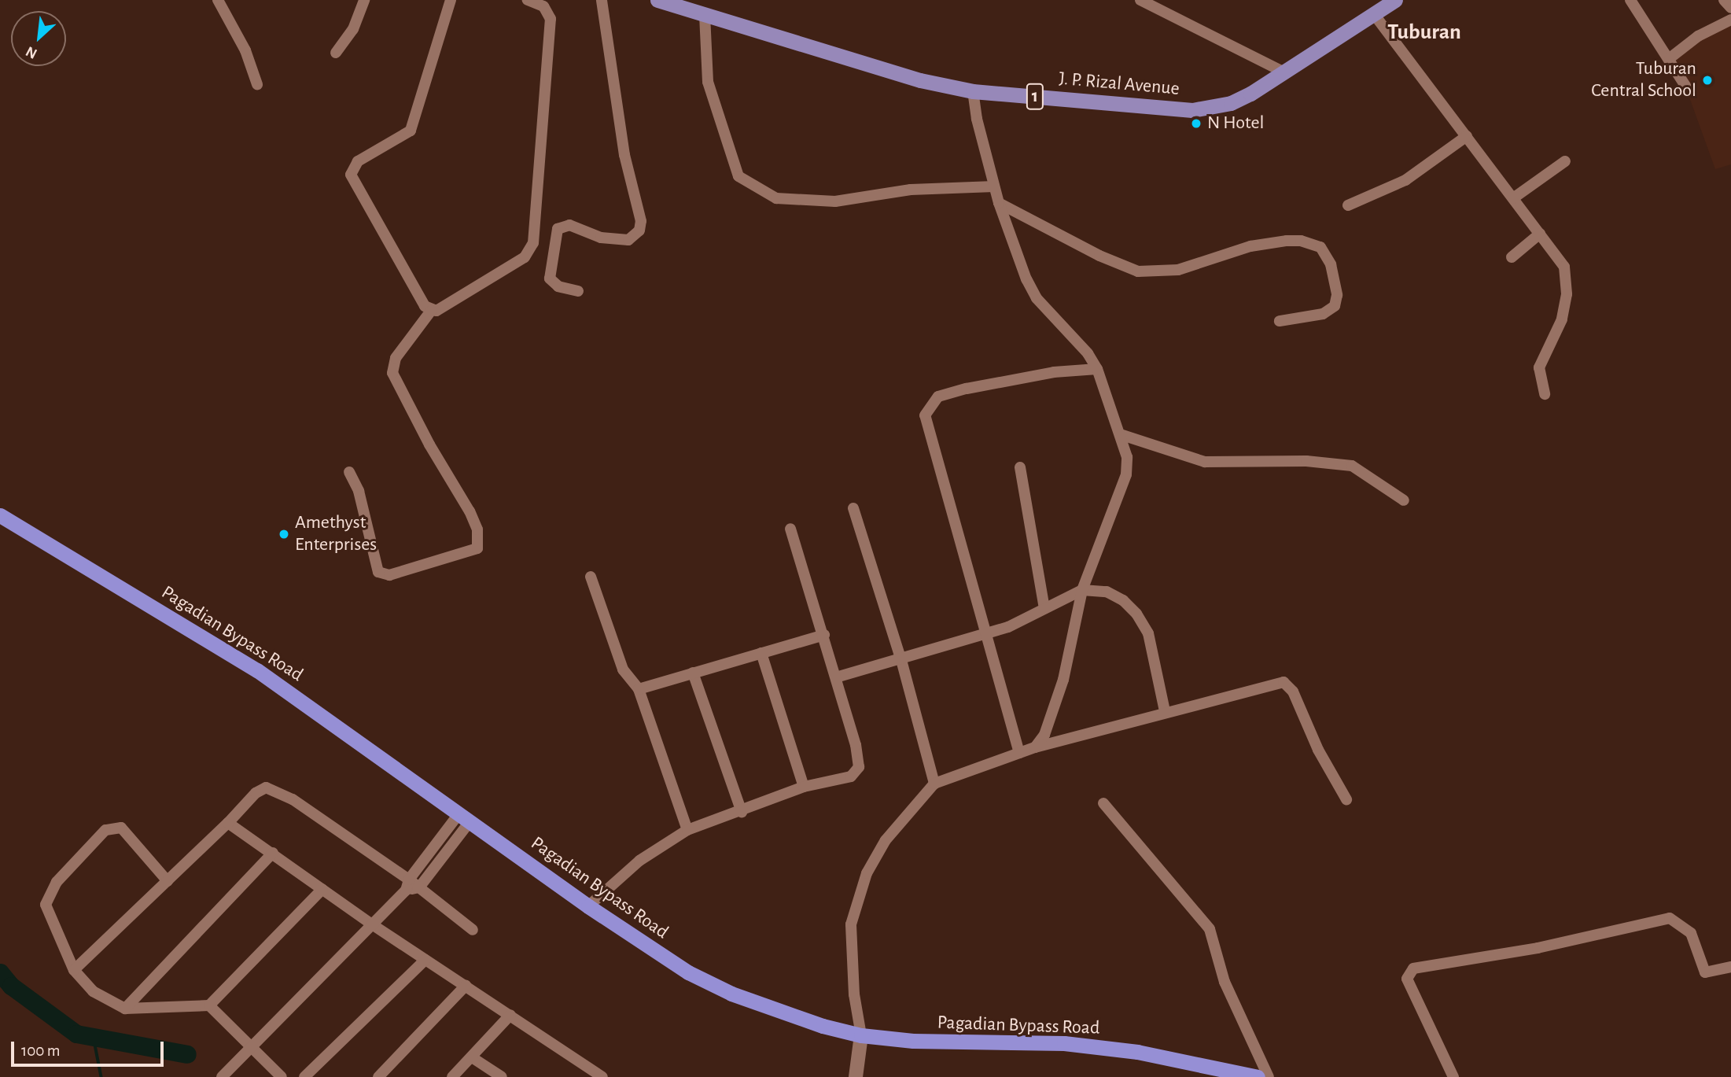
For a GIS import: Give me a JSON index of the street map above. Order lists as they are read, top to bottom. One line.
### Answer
{"streets":{"highway":["Pagadian Bypass Road"],"main road":["J. P. Rizal Avenue","1"]},"districts":["Tuburan"],"places":["Tuburan Central School","N Hotel","Amethyst Enterprises"],"scale_bar":"100 m","north":"bottom left"}
